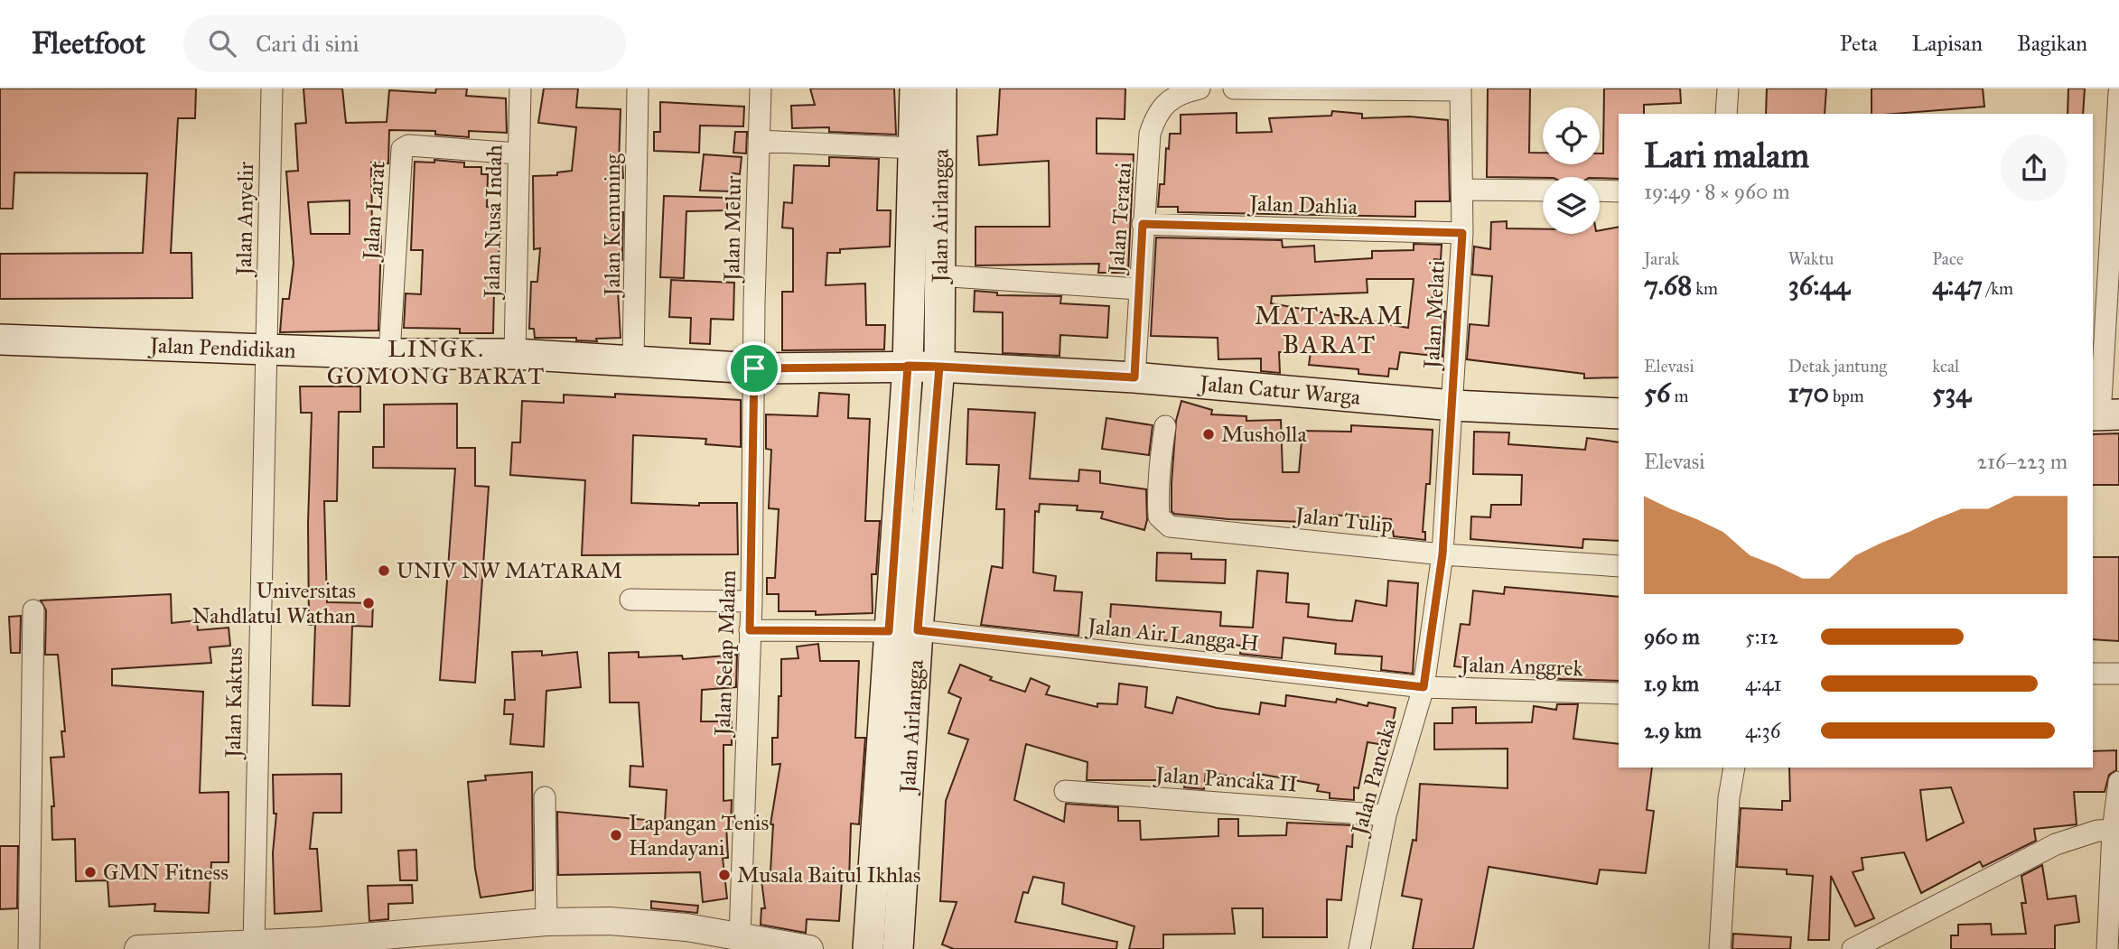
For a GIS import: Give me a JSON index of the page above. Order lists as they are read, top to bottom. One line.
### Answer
{"streets":{"main road":["Jalan Airlangga","Jalan Pendidikan","Jalan Catur Warga"],"street":["Jalan Dahlia","Jalan Larat","Jalan Teratai","Jalan Anyelir","Jalan Nusa Indah","Jalan Kemuning","Jalan Melur","Jalan Melati","Jalan Tulip","Jalan Air Langga H","Jalan Selap Malam","Jalan Anggrek","Jalan Kaktus","Jalan Pancaka","Jalan Pancaka II"]},"crossings":[["Jalan Dahlia","Jalan Teratai"],["Jalan Dahlia","Jalan Melati"],["Jalan Larat","Jalan Nusa Indah"],["Jalan Larat","Jalan Pendidikan"],["Jalan Airlangga","Jalan Pendidikan"],["Jalan Airlangga","Jalan Catur Warga"],["Jalan Airlangga","Jalan Air Langga H"],["Jalan Teratai","Jalan Catur Warga"],["Jalan Anyelir","Jalan Pendidikan"],["Jalan Anyelir","Jalan Kaktus"],["Jalan Nusa Indah","Jalan Pendidikan"],["Jalan Kemuning","Jalan Pendidikan"],["Jalan Melur","Jalan Pendidikan"],["Jalan Melur","Jalan Selap Malam"],["Jalan Melati","Jalan Catur Warga"],["Jalan Melati","Jalan Pancaka"],["Jalan Pendidikan","Jalan Catur Warga"],["Jalan Pendidikan","Jalan Selap Malam"],["Jalan Pendidikan","Jalan Kaktus"],["Jalan Catur Warga","Jalan Pancaka"],["Jalan Tulip","Jalan Pancaka"],["Jalan Air Langga H","Jalan Selap Malam"],["Jalan Air Langga H","Jalan Anggrek"],["Jalan Air Langga H","Jalan Pancaka"],["Jalan Anggrek","Jalan Pancaka"],["Jalan Pancaka","Jalan Pancaka II"]],"districts":["MATARAM BARAT","LINGK. GOMONG BARAT"],"places":["Musholla","UNIV NW MATARAM","Universitas Nahdlatul Wathan","Lapangan Tenis Handayani","GMN Fitness","Musala Baitul Ikhlas"],"page":{"header":"Fleetfoot","search":"Cari di sini","nav":["Peta","Lapisan","Bagikan"],"heading":["Lari malam","19:49 · 8 × 960 m"],"stats":[["Jarak","7.68 km"],["Waktu","36:44"],["Pace","4:47 /km"],["Elevasi","56 m"],["Detak jantung","170 bpm"],["kcal","534"]],"chart":["Elevasi","216–223 m"],"list":[{"name":"960 m","note":"5:12"},{"name":"1.9 km","note":"4:41"},{"name":"2.9 km","note":"4:36"}]}}
